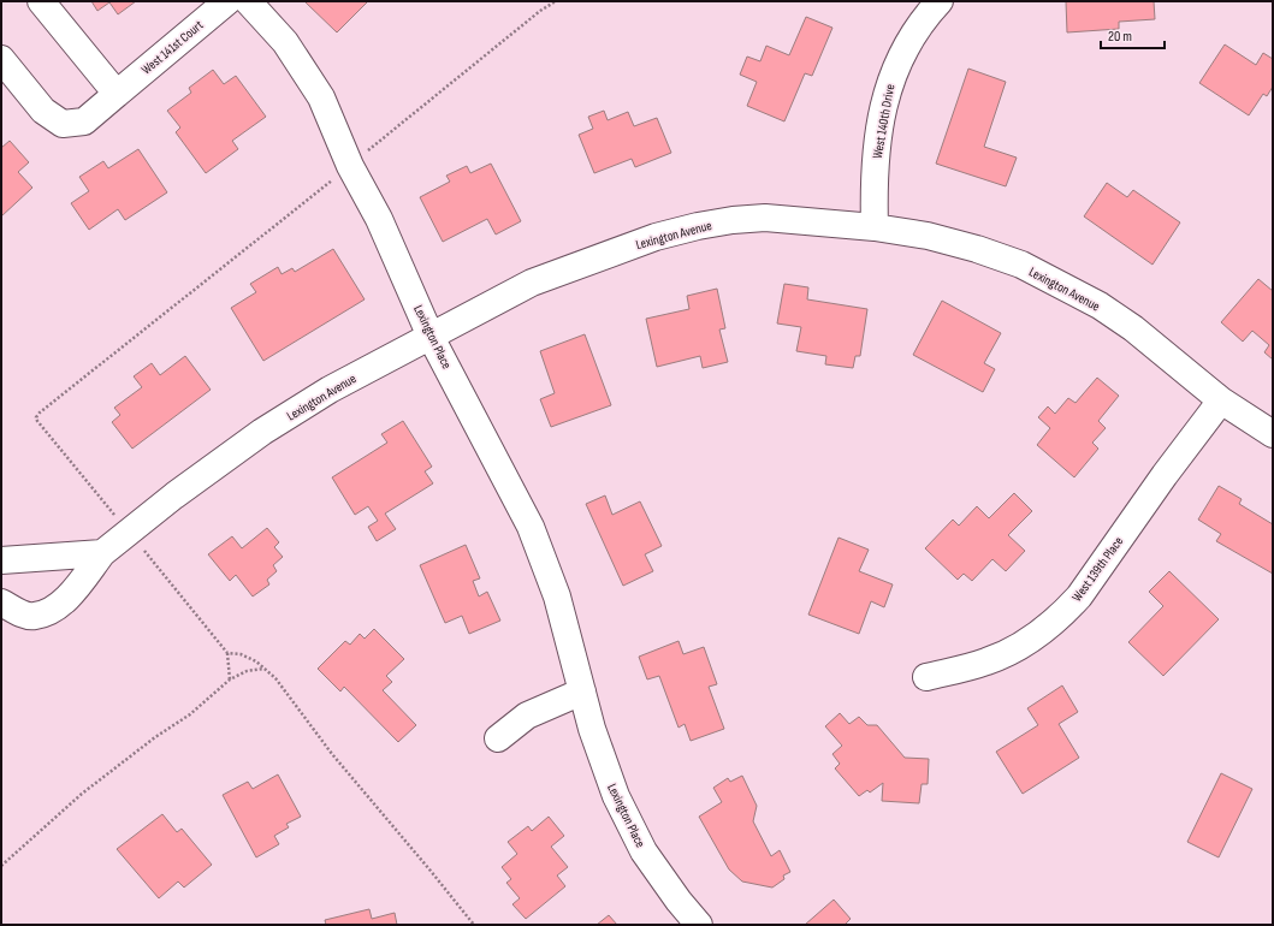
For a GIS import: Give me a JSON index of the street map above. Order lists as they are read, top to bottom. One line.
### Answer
{"streets":{"street":["West 141st Court","West 140th Drive","Lexington Avenue","Lexington Place","West 139th Place"]},"crossings":[["West 140th Drive","Lexington Avenue"],["Lexington Avenue","Lexington Place"],["Lexington Avenue","West 139th Place"]],"scale_bar":"20 m"}
